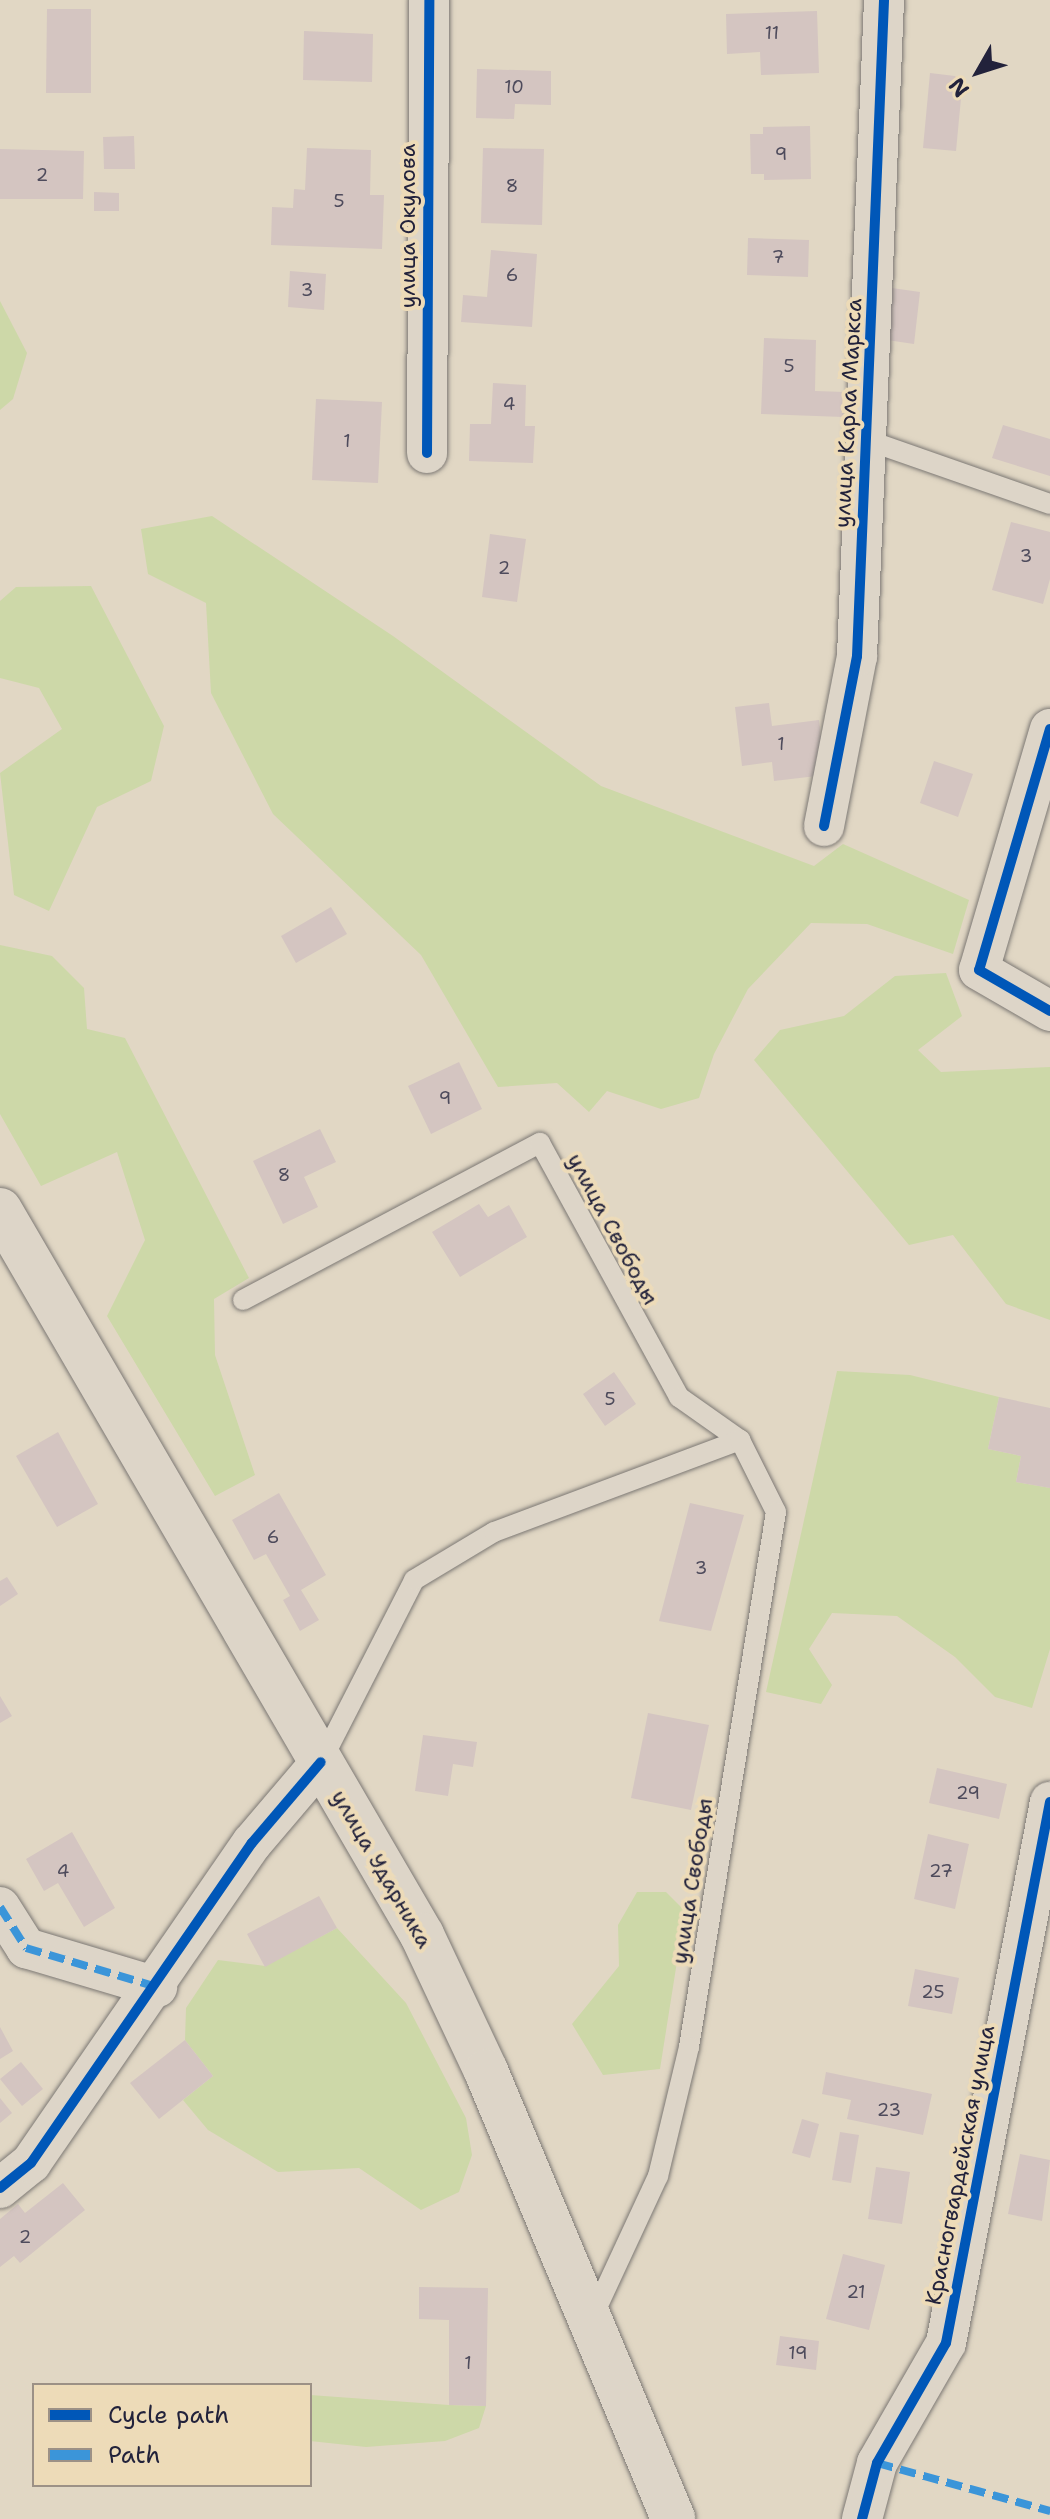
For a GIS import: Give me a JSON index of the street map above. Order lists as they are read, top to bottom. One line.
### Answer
{"streets":{"main road":["улица Ударника"],"street":["улица Окулова","улица Карла Маркса","Красногвардейская улица"],"lane":["улица Свободы"]},"crossings":[["улица Свободы","улица Ударника"]],"house_numbers":["11","10","9","2","8","5","7","6","3","5","4","1","3","2","1","9","8","5","6","3","29","4","27","25","23","2","21","19","1"],"legend":["Cycle path","Path"],"north":"bottom left"}
